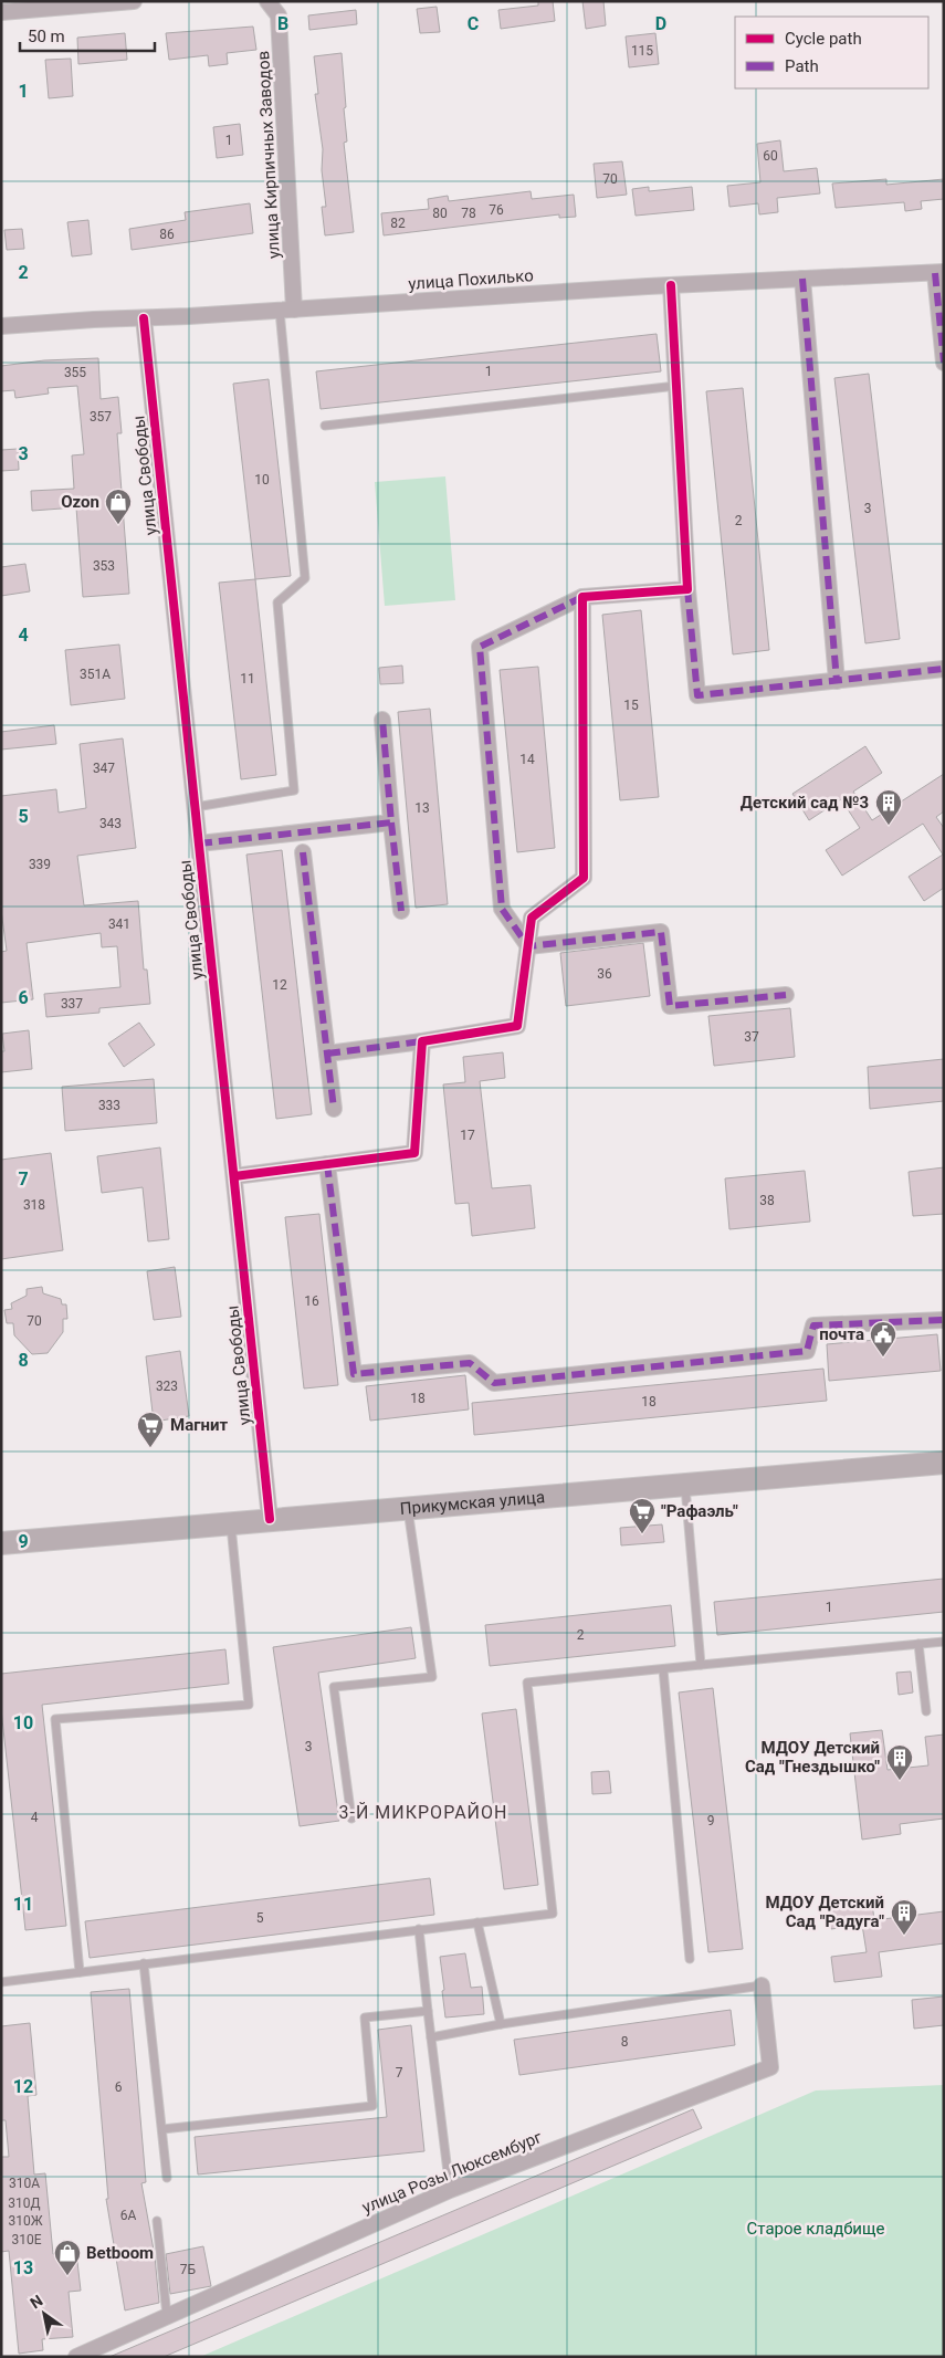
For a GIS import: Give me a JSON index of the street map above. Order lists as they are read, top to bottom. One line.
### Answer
{"streets":{"main road":["Прикумская улица"],"street":["улица Кирпичных Заводов","улица Похилько","улица Свободы","улица Розы Люксембург"]},"crossings":[["улица Кирпичных Заводов","улица Похилько"],["улица Похилько","улица Свободы"],["улица Свободы","Прикумская улица"]],"districts":["3-Й МИКРОРАЙОН"],"parks":["Старое кладбище"],"places":{"shop":["Ozon","Betboom"],"building":["Детский сад №3","МДОУ Детский Сад \"Гнездышко\"","МДОУ Детский Сад \"Радуга\""],"public building":["почта"],"supermarket":["Магнит","\"Рафаэль\""]},"house_numbers":["115","1","60","70","76","80","78","82","86","1","355","357","10","3","2","353","351А","11","15","14","347","13","343","339","341","36","12","337","37","333","17","38","318","16","70","323","18","18","1","2","3","4","9","5","8","7","6","310А","310Д","6А","310Ж","310Е","7Б"],"legend":["Cycle path","Path"],"scale_bar":"50 m","north":"top left","grid":{"columns":["B","C","D"],"rows":["1","2","3","4","5","6","7","8","9","10","11","12","13"]}}
